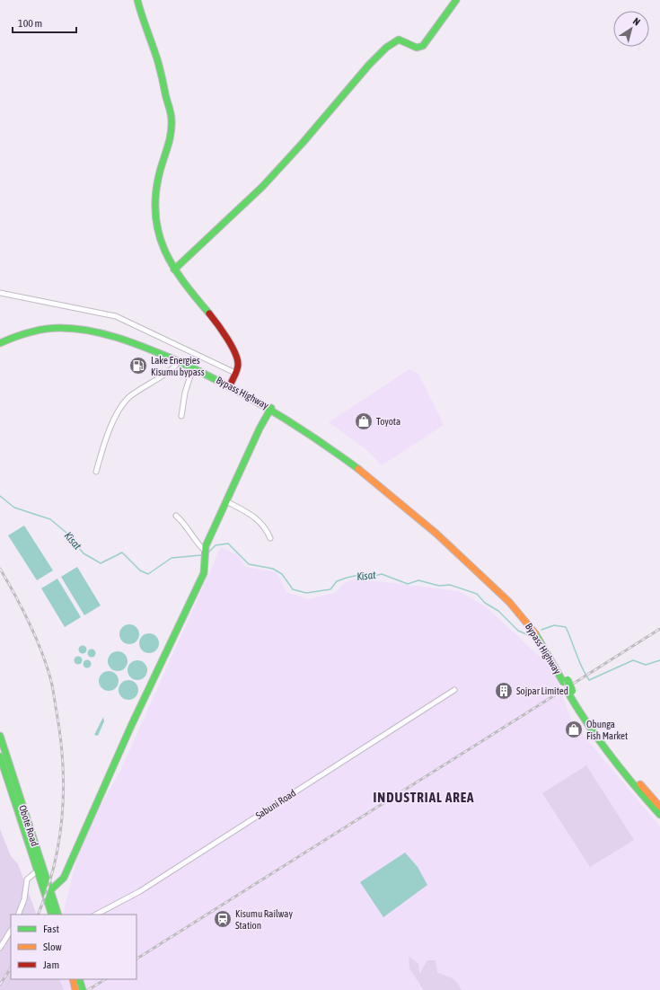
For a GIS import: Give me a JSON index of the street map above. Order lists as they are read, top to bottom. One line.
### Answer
{"streets":{"main road":["Bypass Highway","Obote Road"],"street":["Sabuni Road"]},"districts":["INDUSTRIAL AREA"],"water":["Kisat"],"places":{"fuel station":["Lake Energies Kisumu bypass"],"shop":["Toyota","Obunga Fish Market"],"building":["Sojpar Limited"],"station":["Kisumu Railway Station"]},"legend":["Fast","Slow","Jam"],"scale_bar":"100 m","north":"top right"}
